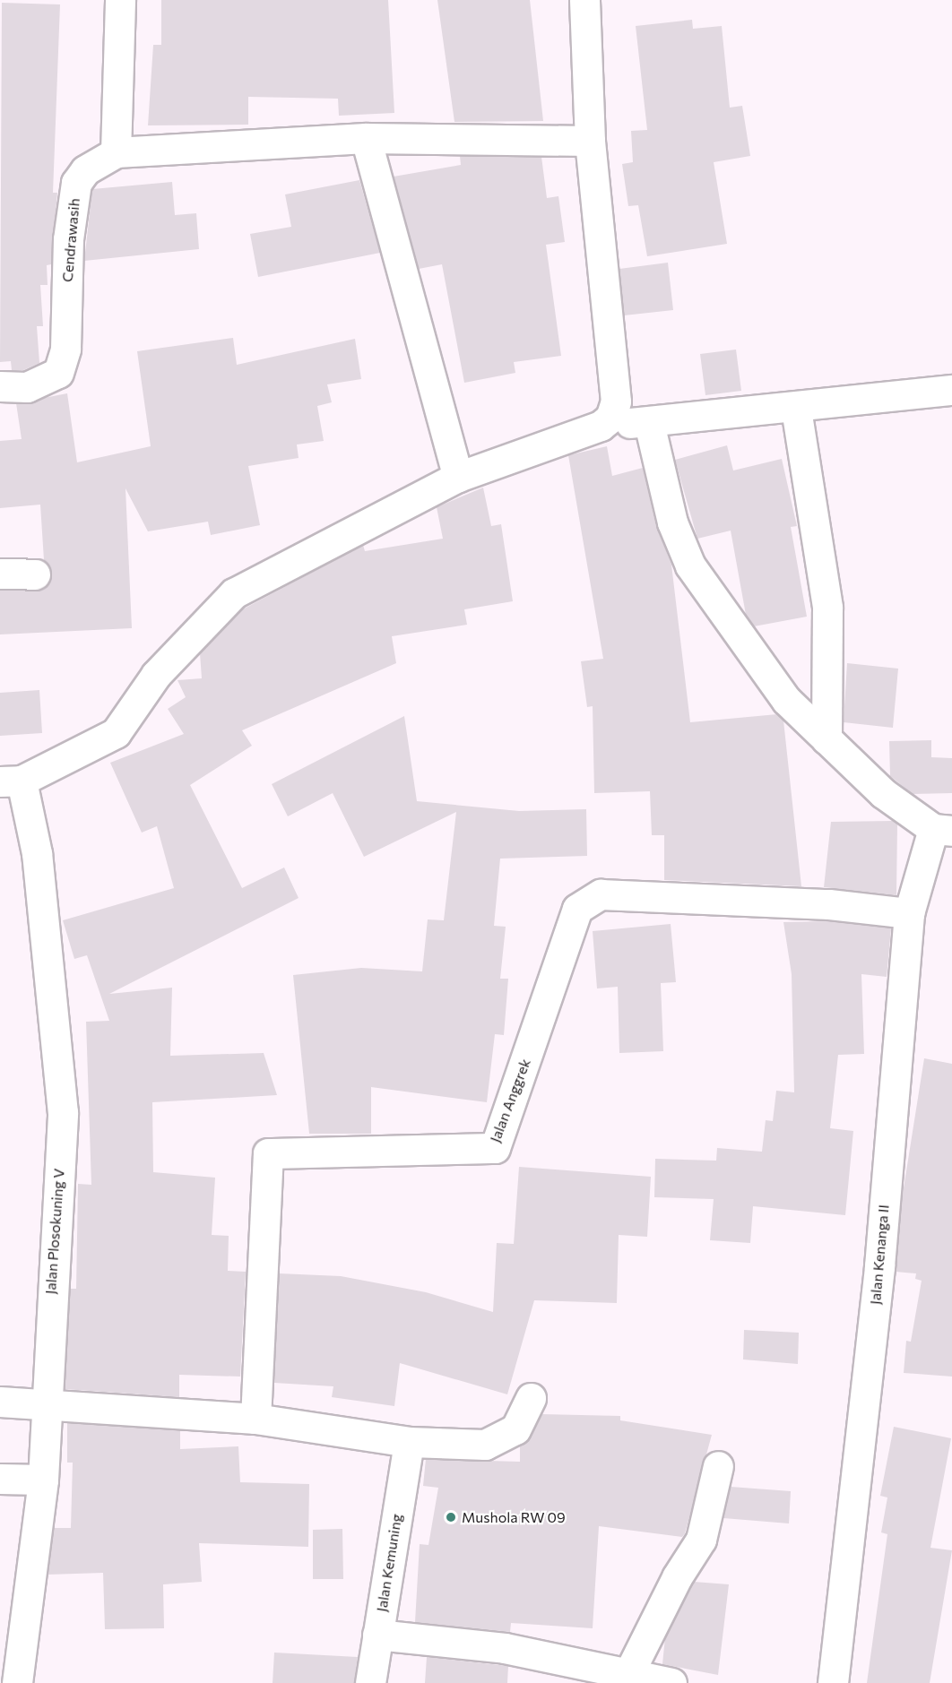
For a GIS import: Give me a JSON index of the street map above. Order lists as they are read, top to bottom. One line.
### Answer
{"streets":{"street":["Cendrawasih","Jalan Anggrek","Jalan Plosokuning V","Jalan Kenanga II","Jalan Kemuning"]},"crossings":[["Jalan Anggrek","Jalan Kenanga II"]],"places":["Mushola RW 09"]}
